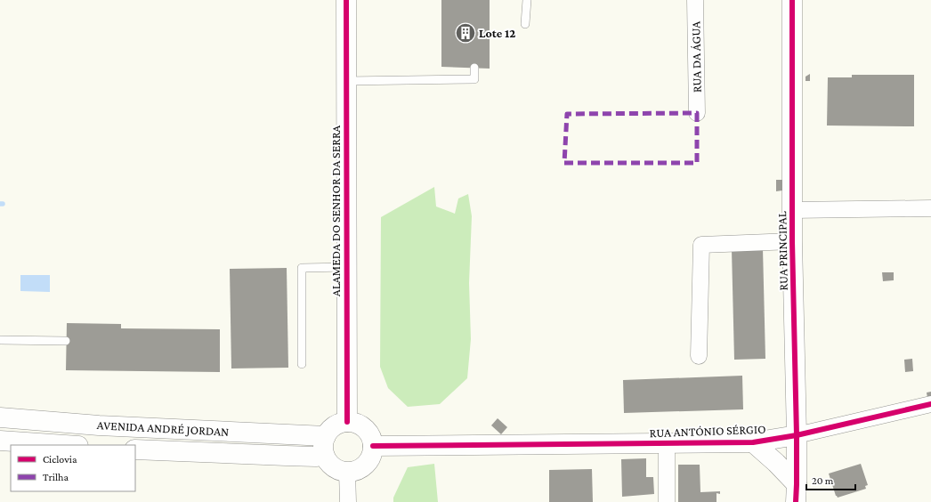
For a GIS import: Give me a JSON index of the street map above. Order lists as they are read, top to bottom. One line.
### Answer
{"streets":{"street":["RUA DA ÁGUA","ALAMEDA DO SENHOR DA SERRA","RUA PRINCIPAL","AVENIDA ANDRÉ JORDAN","RUA ANTÓNIO SÉRGIO"]},"crossings":[["ALAMEDA DO SENHOR DA SERRA","AVENIDA ANDRÉ JORDAN"],["ALAMEDA DO SENHOR DA SERRA","RUA ANTÓNIO SÉRGIO"],["RUA PRINCIPAL","RUA ANTÓNIO SÉRGIO"],["AVENIDA ANDRÉ JORDAN","RUA ANTÓNIO SÉRGIO"]],"places":{"building":["Lote 12"]},"legend":["Ciclovia","Trilha"],"scale_bar":"20 m"}
